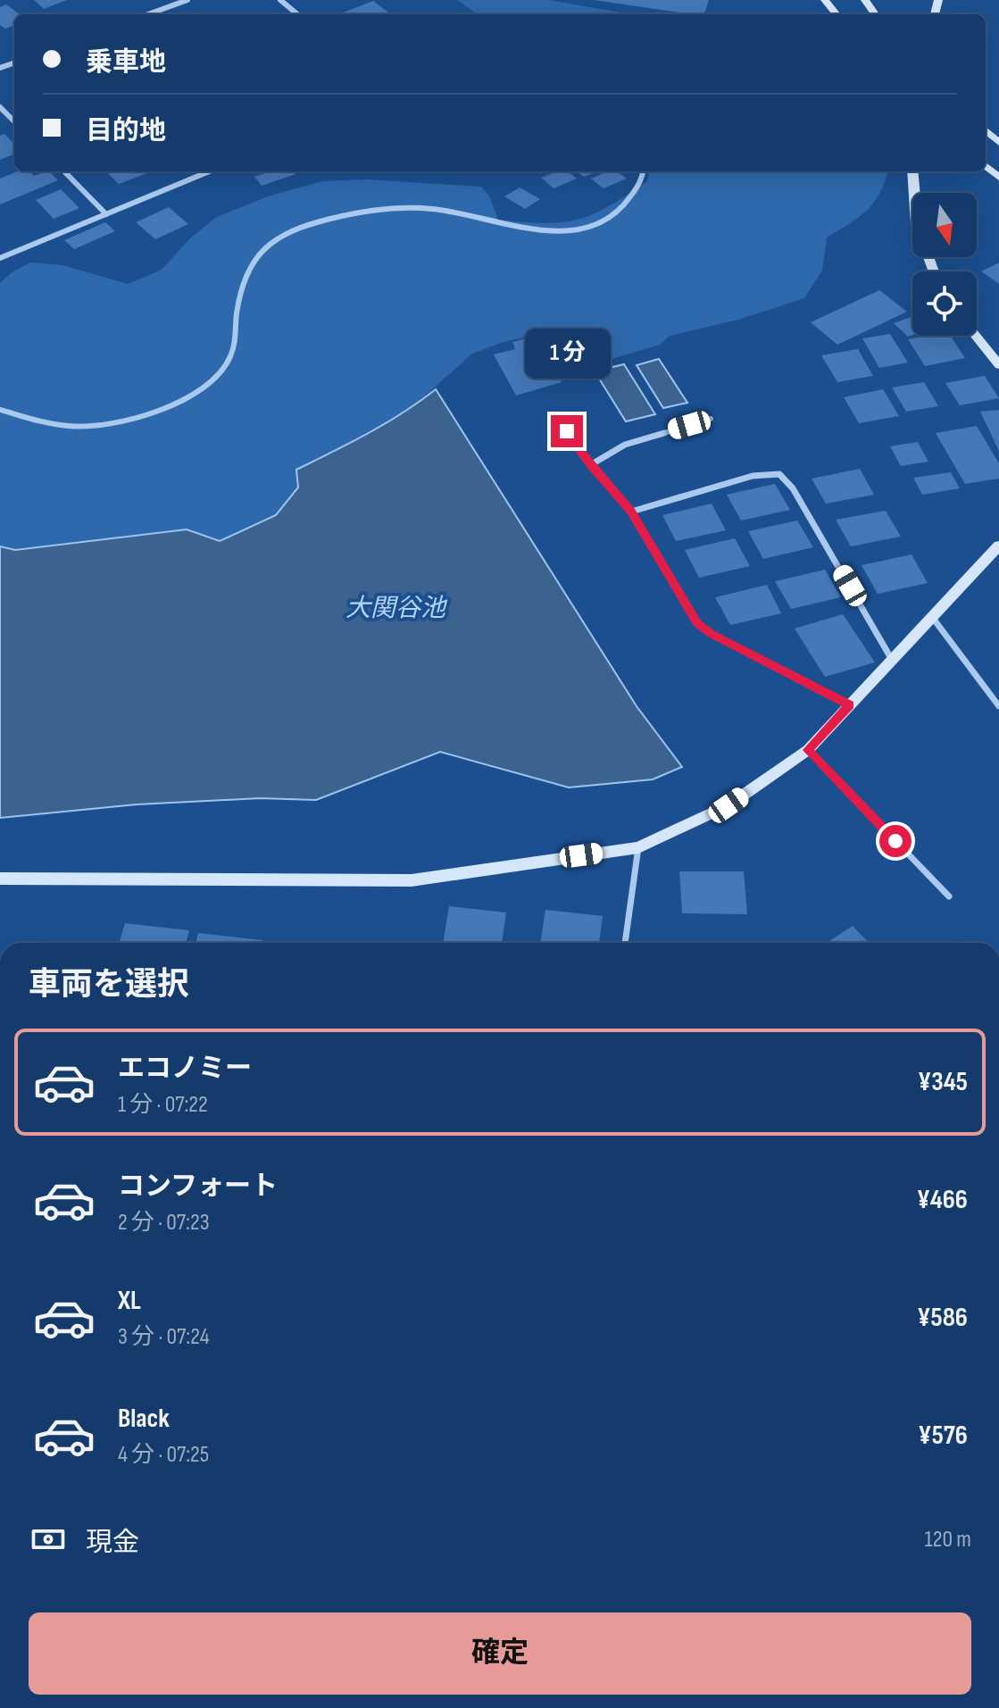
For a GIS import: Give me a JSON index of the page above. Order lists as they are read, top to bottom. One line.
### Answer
{"water":["大関谷池"],"north":"bottom","page":{"banner":["乗車地","目的地"],"bubble":"1 分","heading":"車両を選択","list":[{"name":"エコノミー","note":"1 分 · 07:22","value":"¥345"},{"name":"コンフォート","note":"2 分 · 07:23","value":"¥466"},{"name":"XL","note":"3 分 · 07:24","value":"¥586"},{"name":"Black","note":"4 分 · 07:25","value":"¥576"}],"pay":["現金","120 m"],"buttons":"確定"}}
